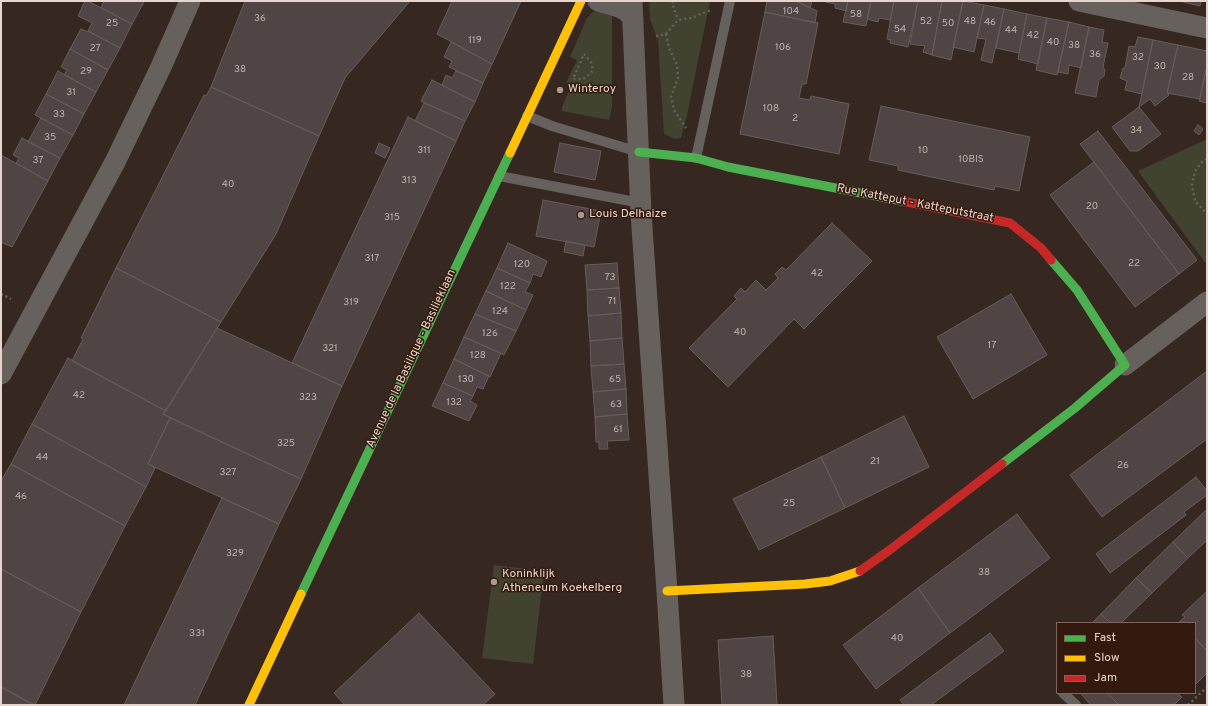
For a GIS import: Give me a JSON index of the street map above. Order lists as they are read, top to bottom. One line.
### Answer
{"streets":{"street":["Rue Katteput - Katteputstraat","Avenue de la Basilique - Basilieklaan"]},"places":["Winteroy","Louis Delhaize","Koninklijk Atheneum Koekelberg"],"house_numbers":["104","58","36","52","48","46","25","50","54","44","42","119","40","38","106","27","36","32","30","38","29","28","31","108","33","2","34","35","311","10","10BIS","37","313","40","20","315","317","22","120","42","73","122","71","319","124","40","126","17","321","128","130","65","42","323","132","63","61","325","44","21","26","327","46","25","329","38","331","40","38"],"legend":["Fast","Slow","Jam"]}
